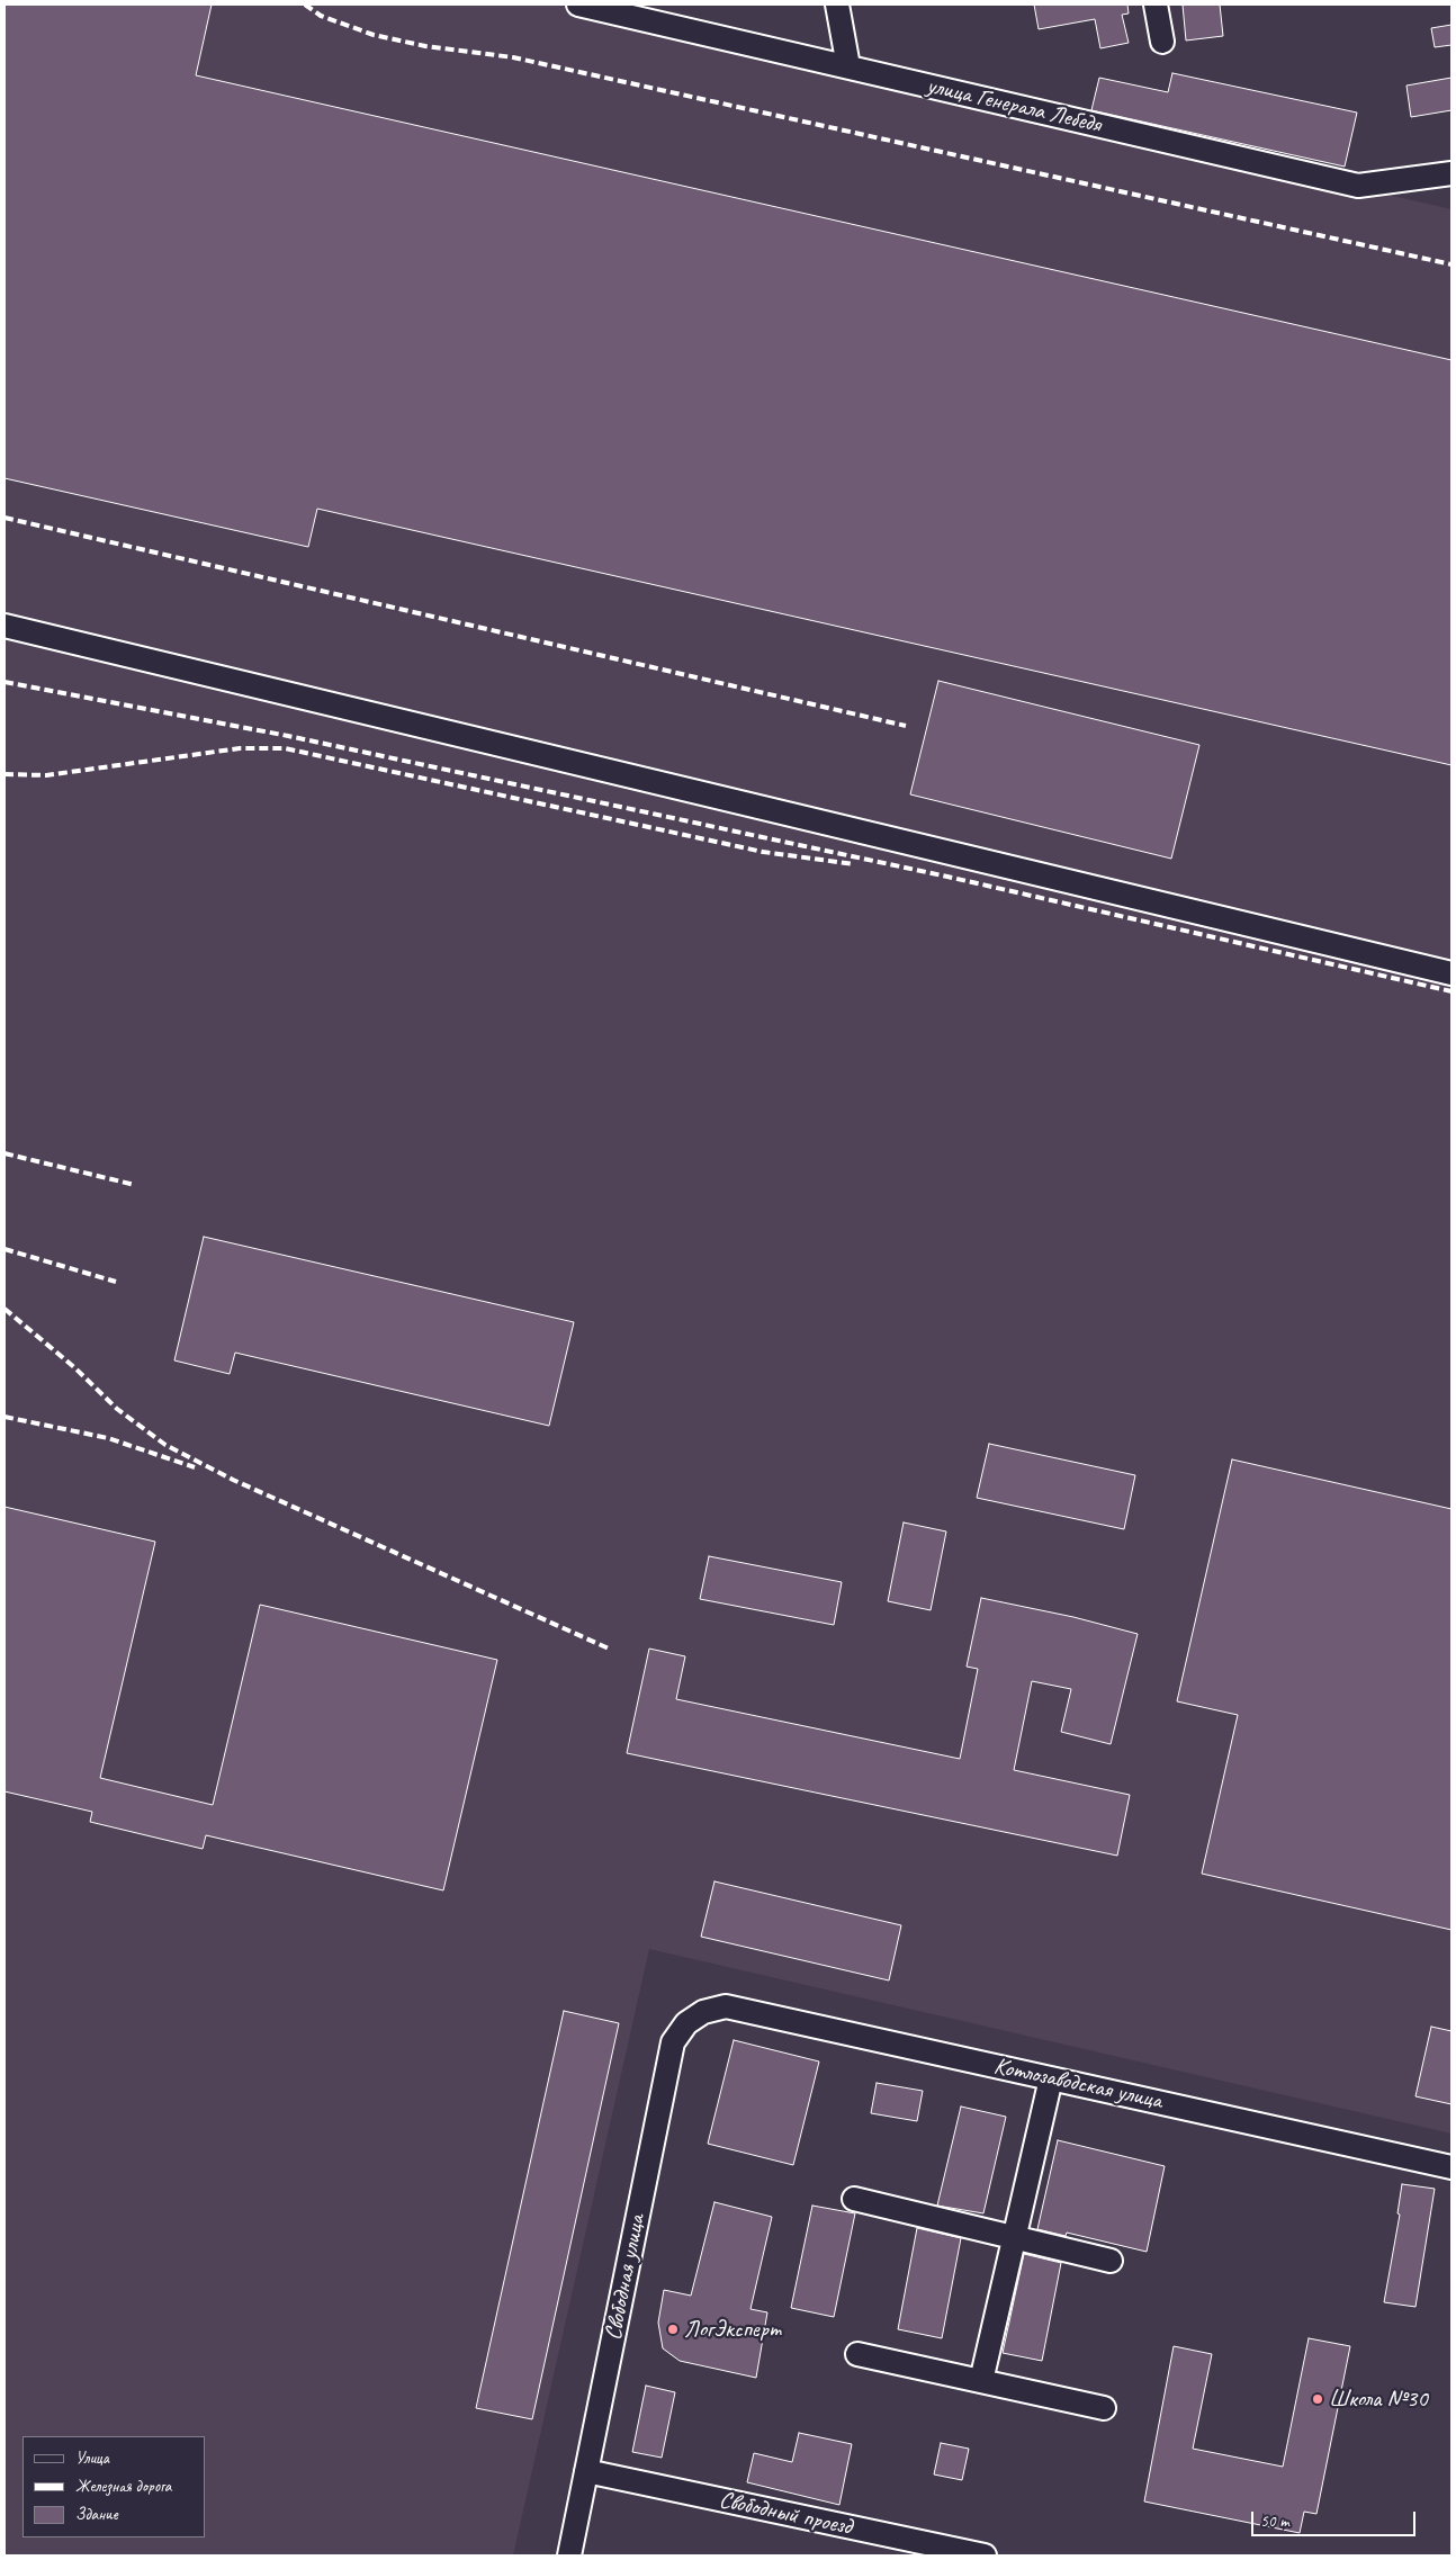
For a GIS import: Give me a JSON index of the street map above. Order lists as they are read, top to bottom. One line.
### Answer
{"streets":{"street":["улица Генерала Лебедя","Котлозаводская улица","Свободная улица","Свободный проезд"]},"crossings":[["Котлозаводская улица","Свободная улица"],["Свободная улица","Свободный проезд"]],"places":["ЛогЭксперт","Школа №30"],"legend":["Улица","Железная дорога","Здание"],"scale_bar":"50 m"}
